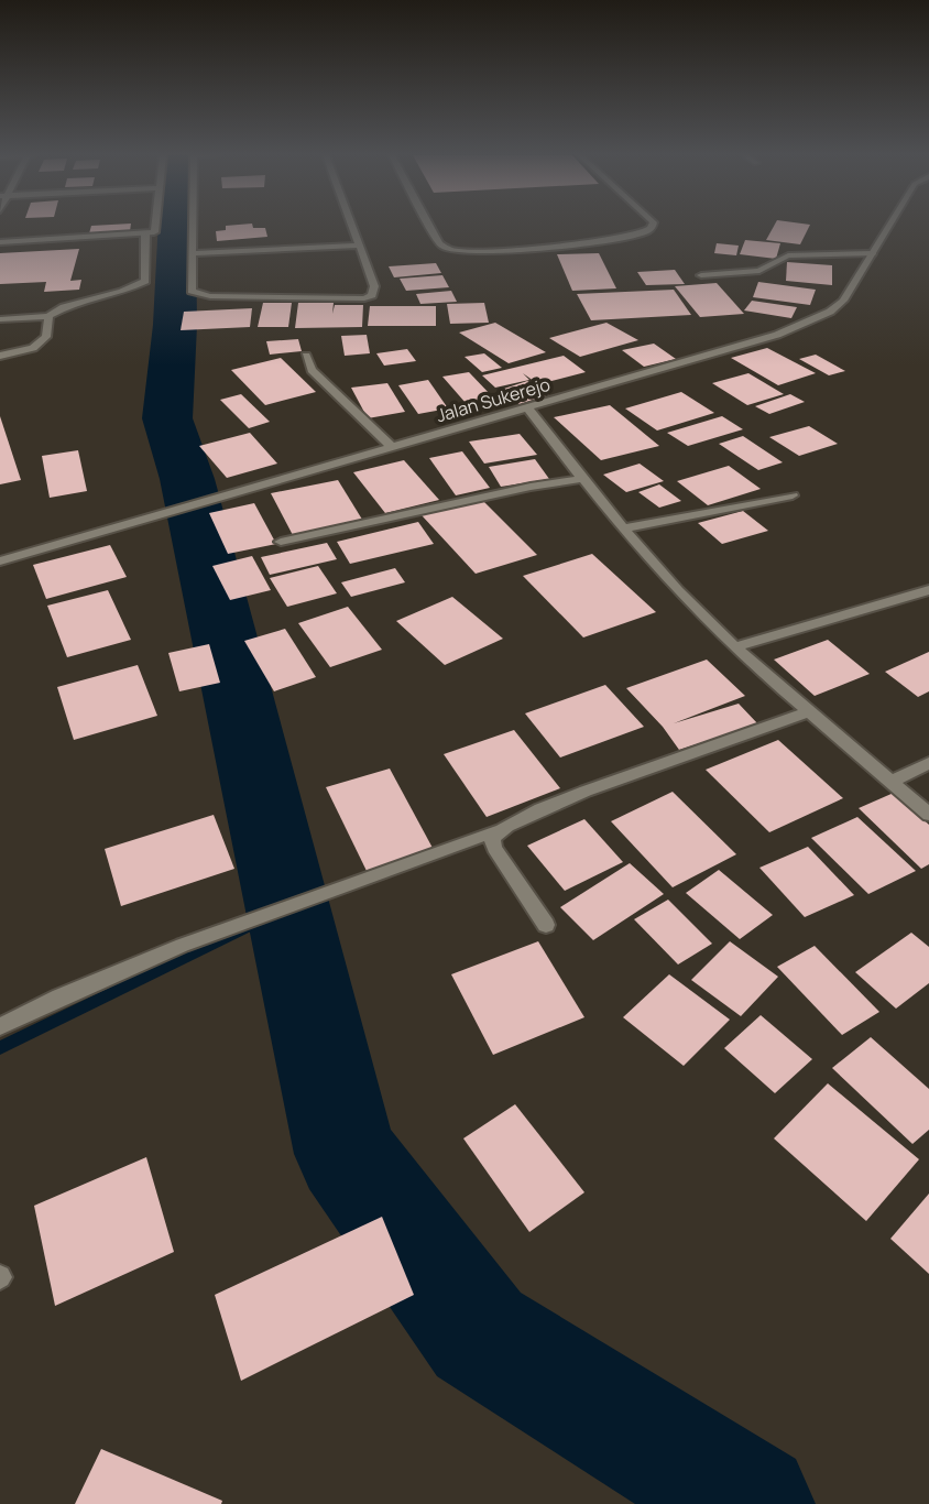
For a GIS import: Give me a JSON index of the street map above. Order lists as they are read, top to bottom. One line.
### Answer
{"streets":{"street":["Jalan Sukerejo"]}}
